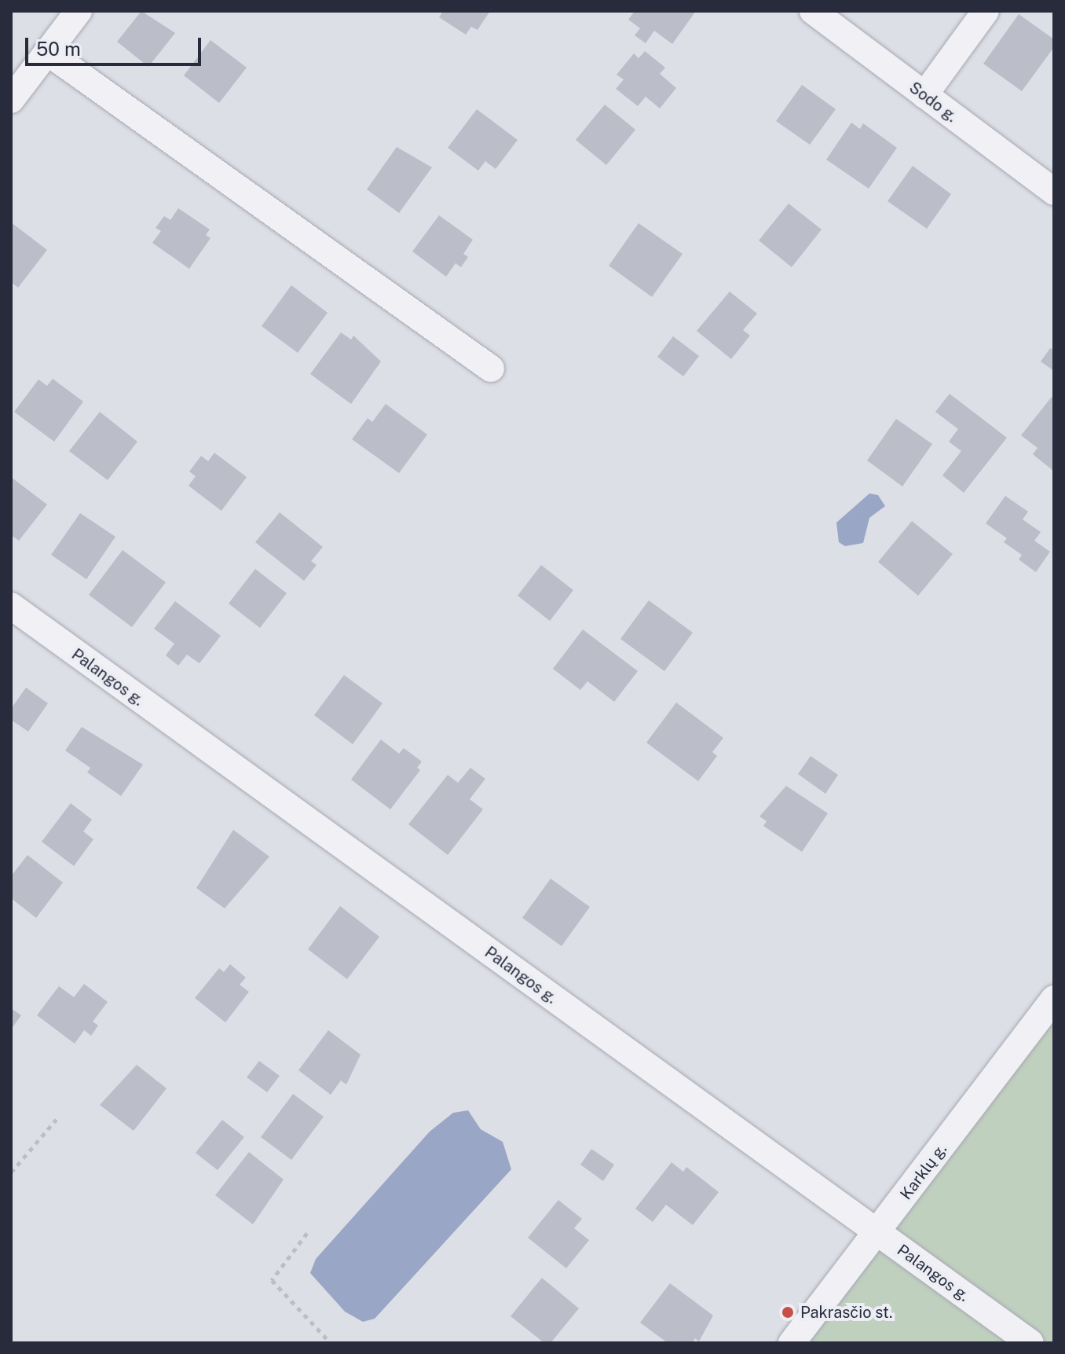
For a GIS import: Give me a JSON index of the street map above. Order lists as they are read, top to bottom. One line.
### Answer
{"streets":{"street":["Sodo g.","Palangos g.","Karklų g."]},"crossings":[["Palangos g.","Karklų g."]],"places":["Pakrasčio st."],"scale_bar":"50 m"}
